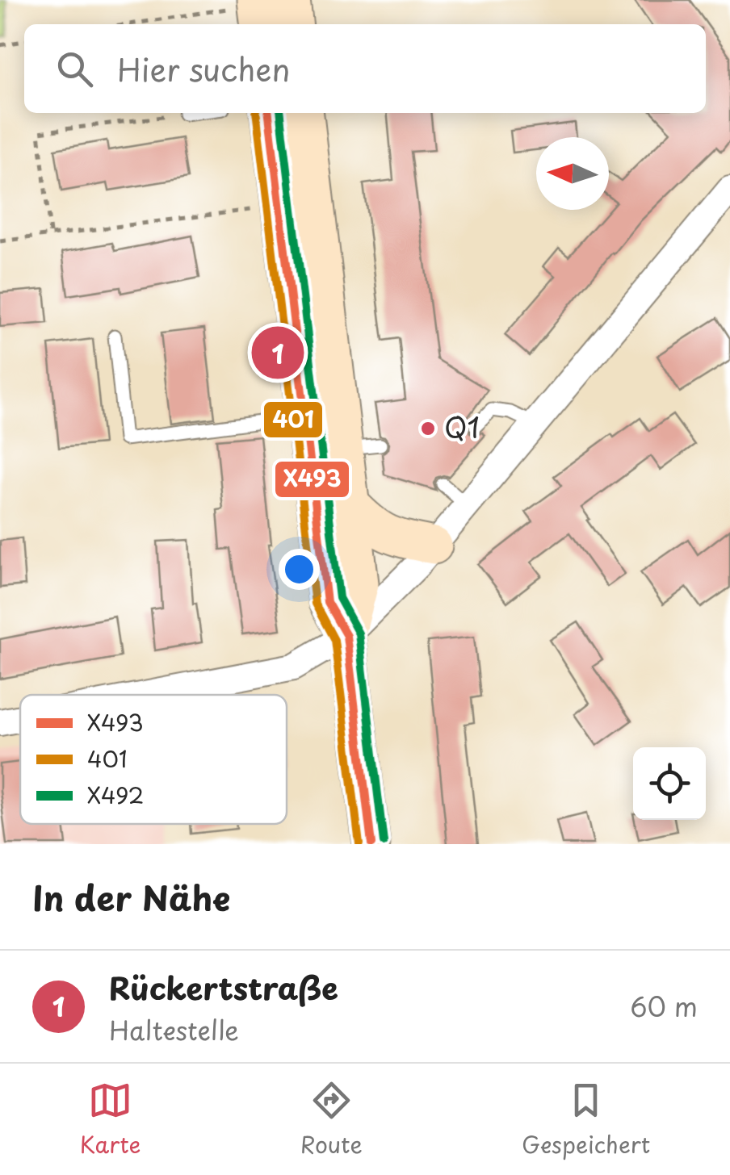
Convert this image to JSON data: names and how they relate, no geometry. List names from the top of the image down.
{
  "places": ["Q1"],
  "lines": ["transit line X493", "transit line 401", "transit line X492"],
  "legend": ["X493", "401", "X492"],
  "north": "left",
  "page": {
    "search": "Hier suchen",
    "pins": "1",
    "heading": "In der Nähe",
    "list": [
      {
        "mark": "1",
        "name": "Rückertstraße",
        "note": "Haltestelle",
        "value": "60 m"
      }
    ],
    "nav": ["Karte", "Route", "Gespeichert"]
  }
}
